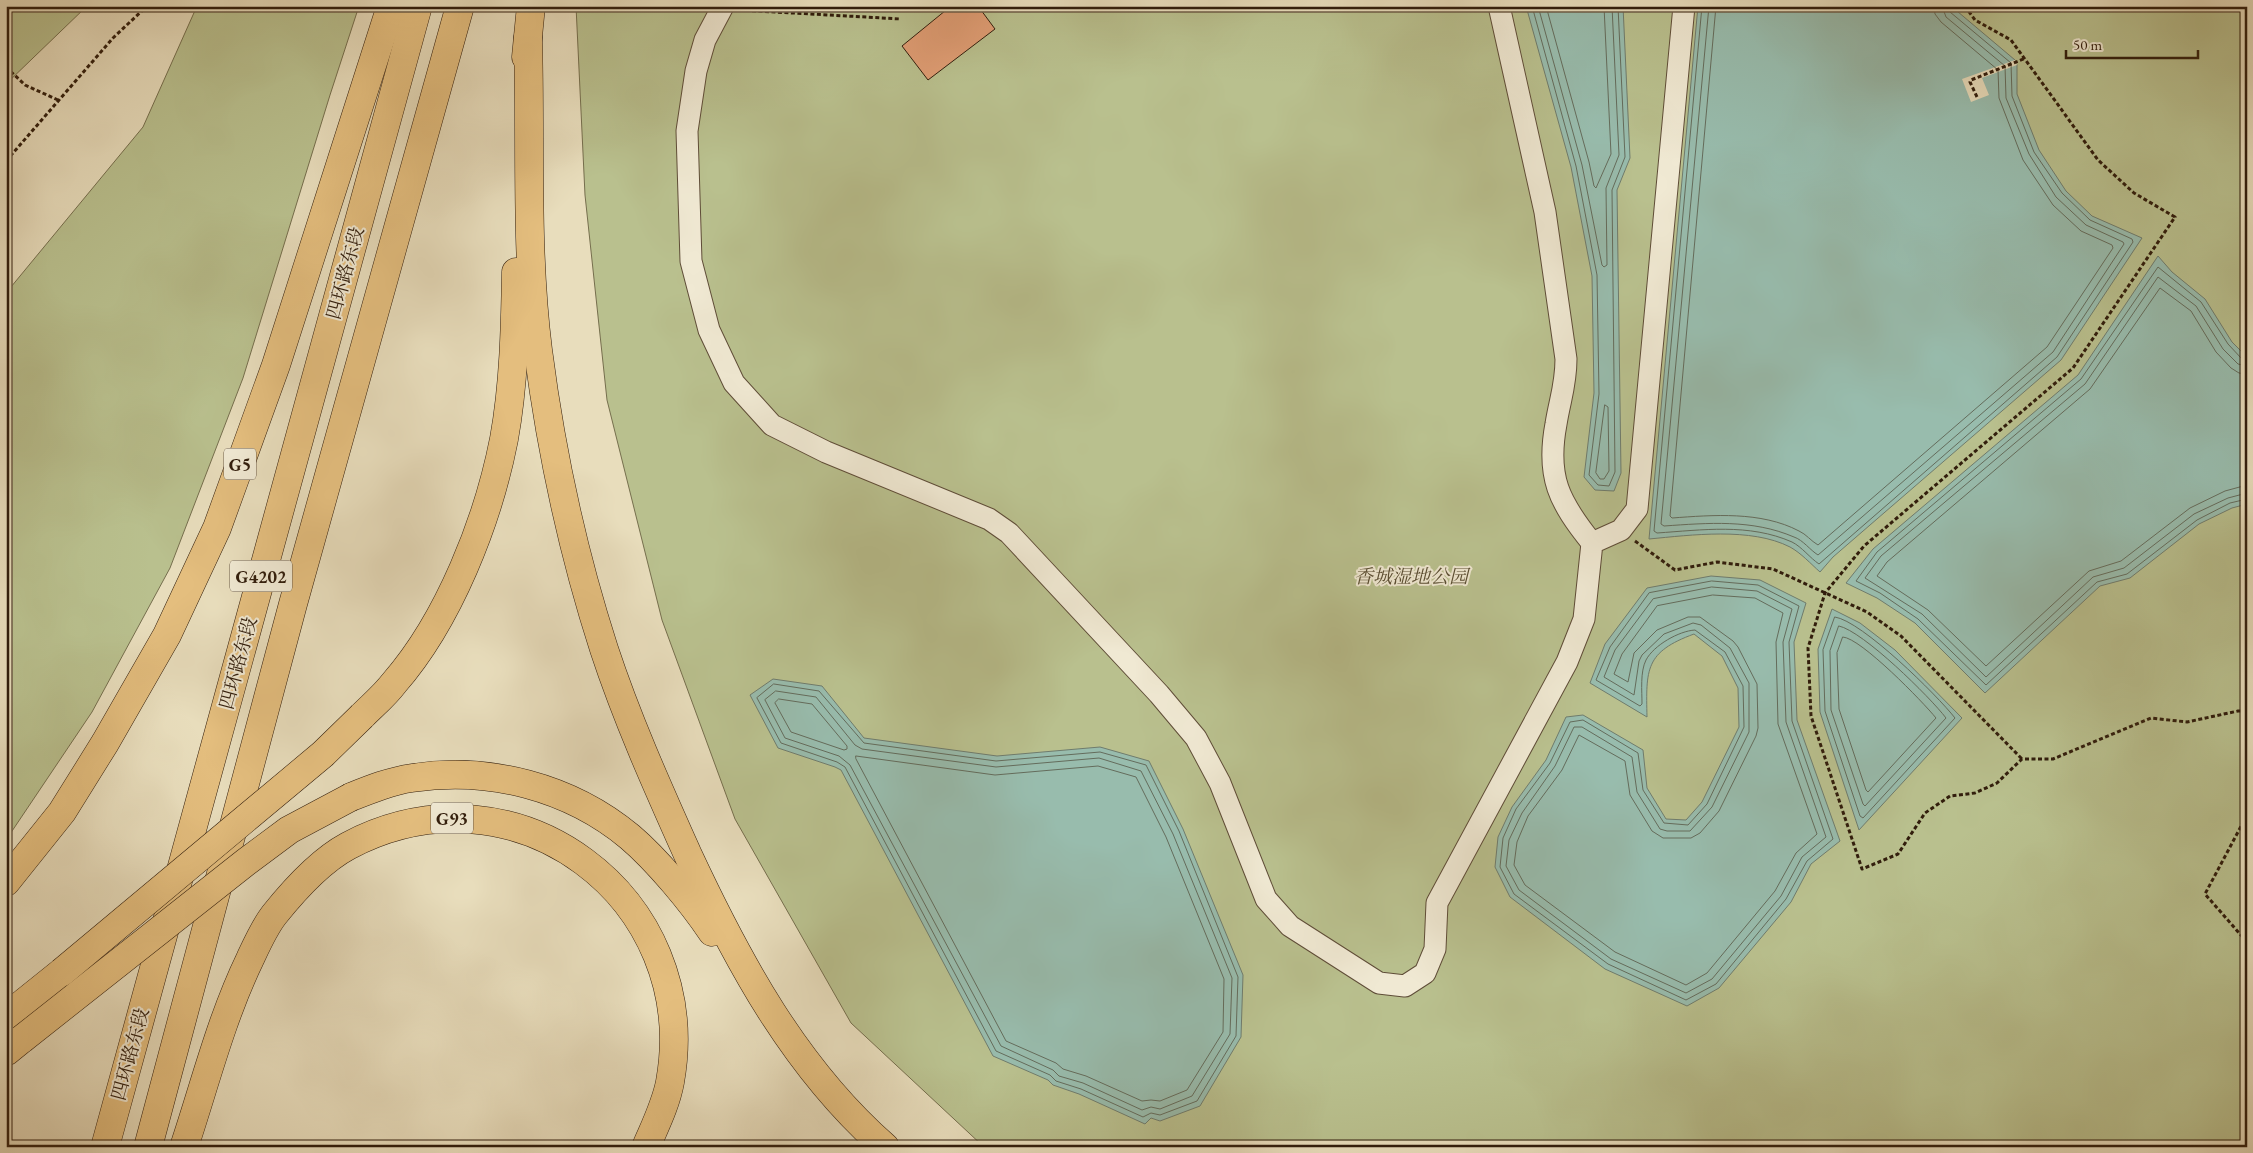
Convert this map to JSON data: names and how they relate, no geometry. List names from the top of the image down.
{
  "streets": {
    "highway": [
      "四环路东段",
      "G5",
      "G4202",
      "G93"
    ]
  },
  "parks": ["香城湿地公园"],
  "scale_bar": "50 m"
}
